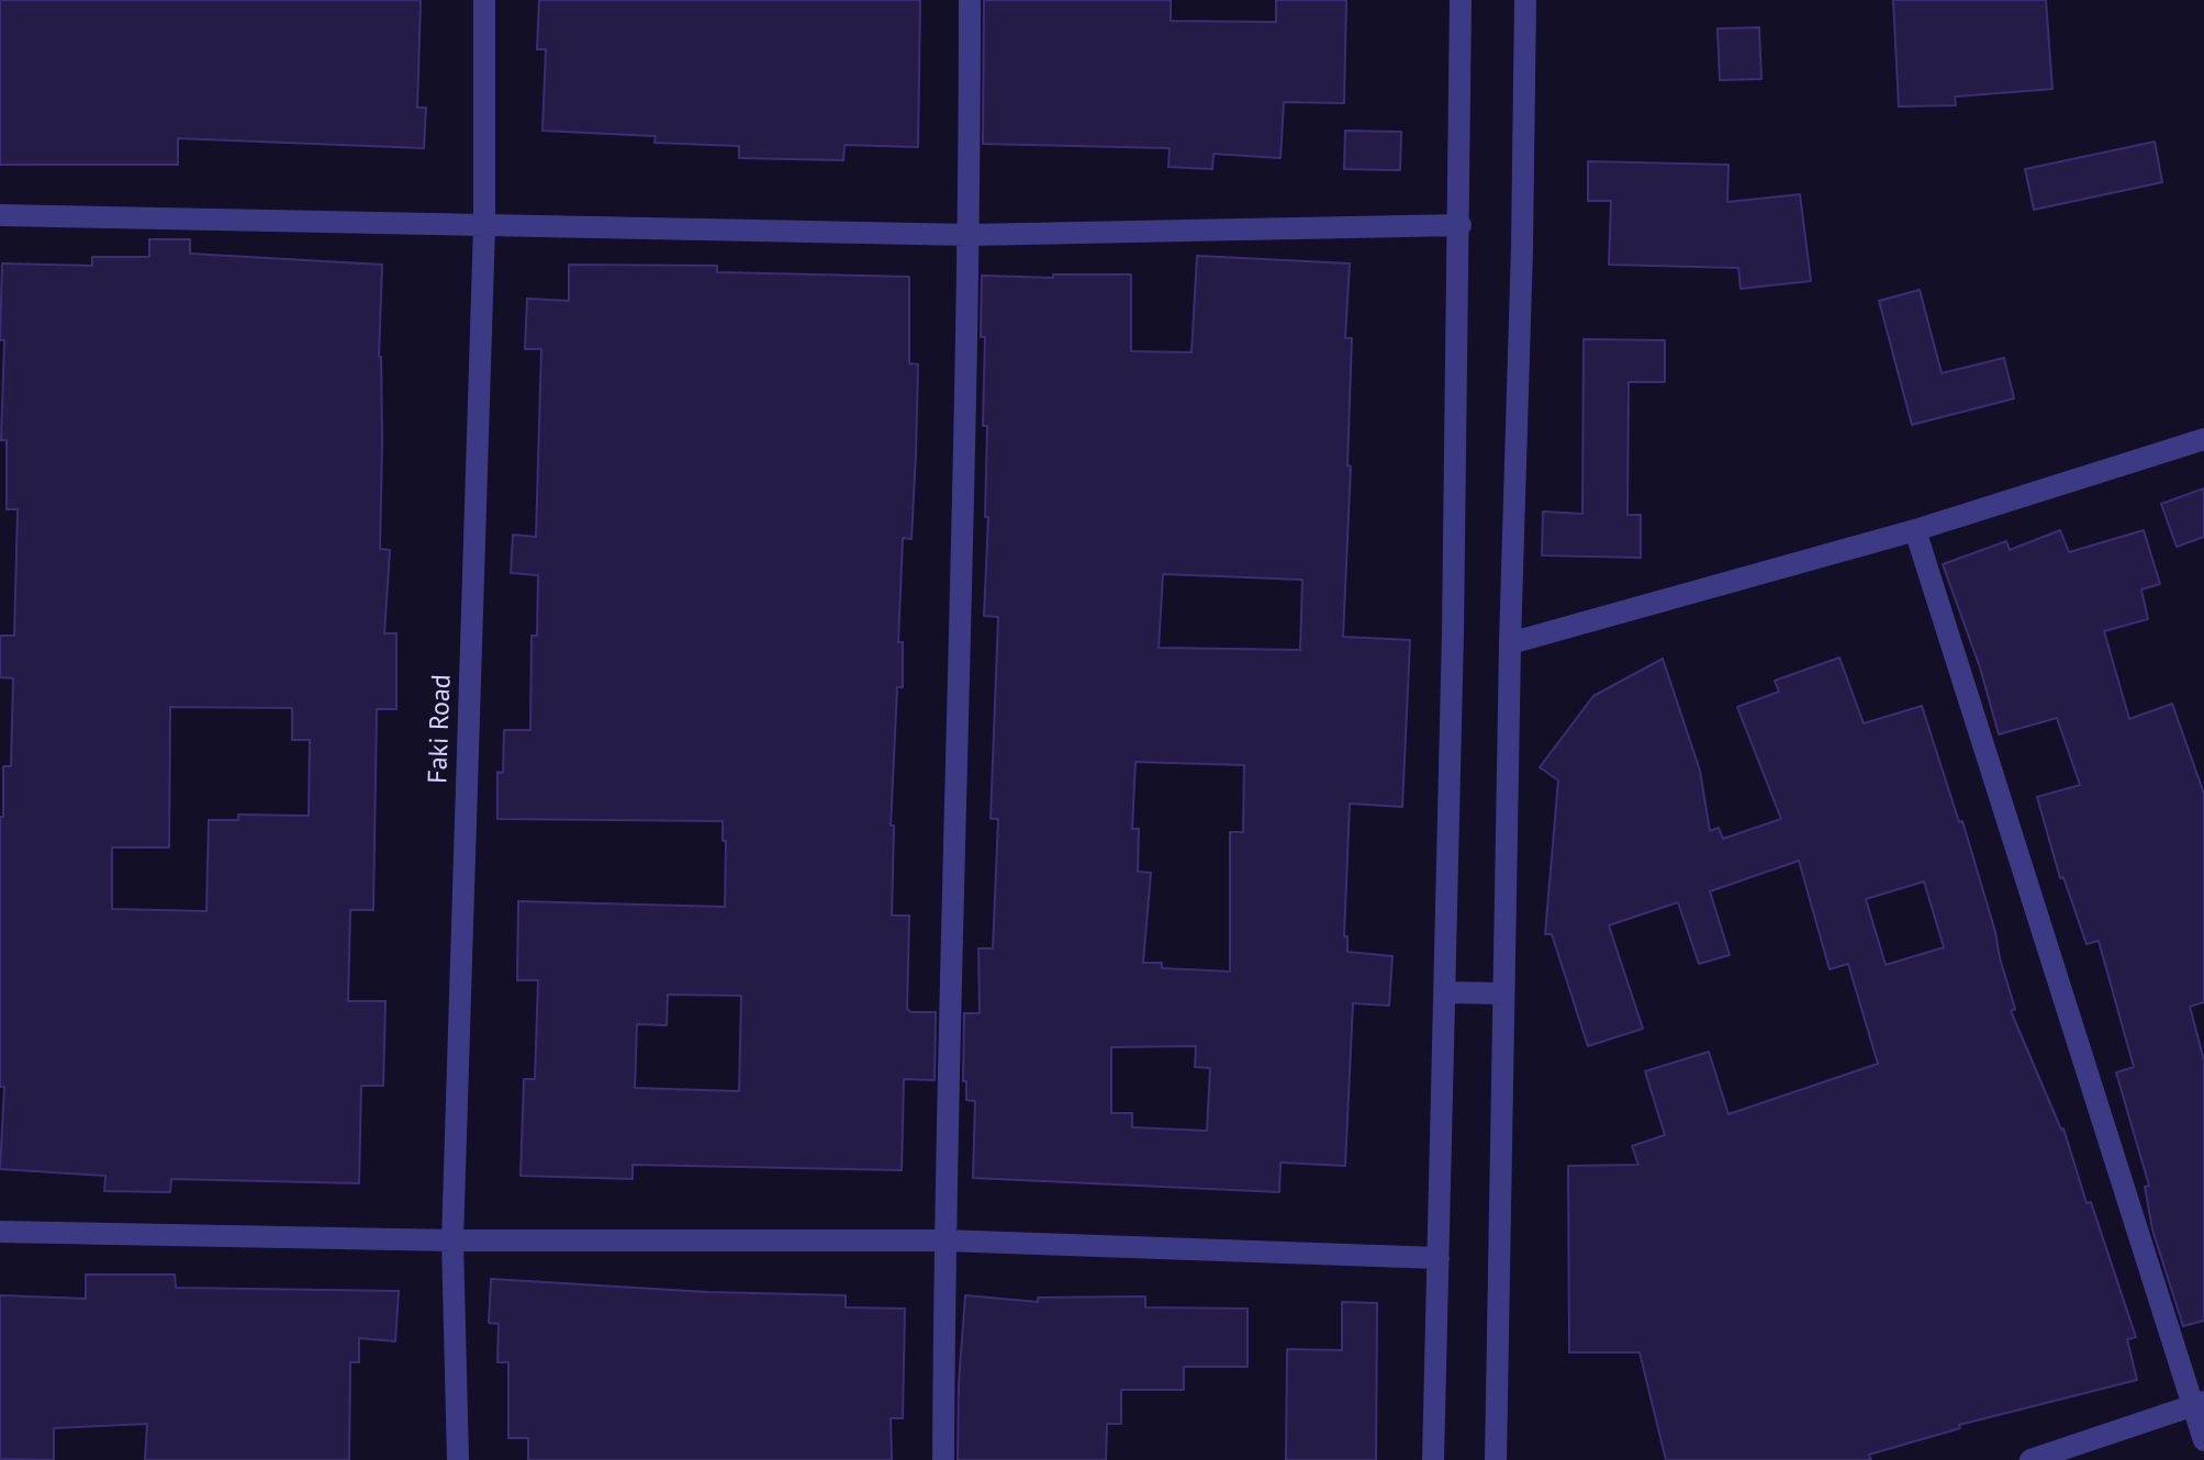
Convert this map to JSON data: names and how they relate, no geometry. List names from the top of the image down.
{
  "streets": {
    "street": ["Faki Road"]
  }
}
